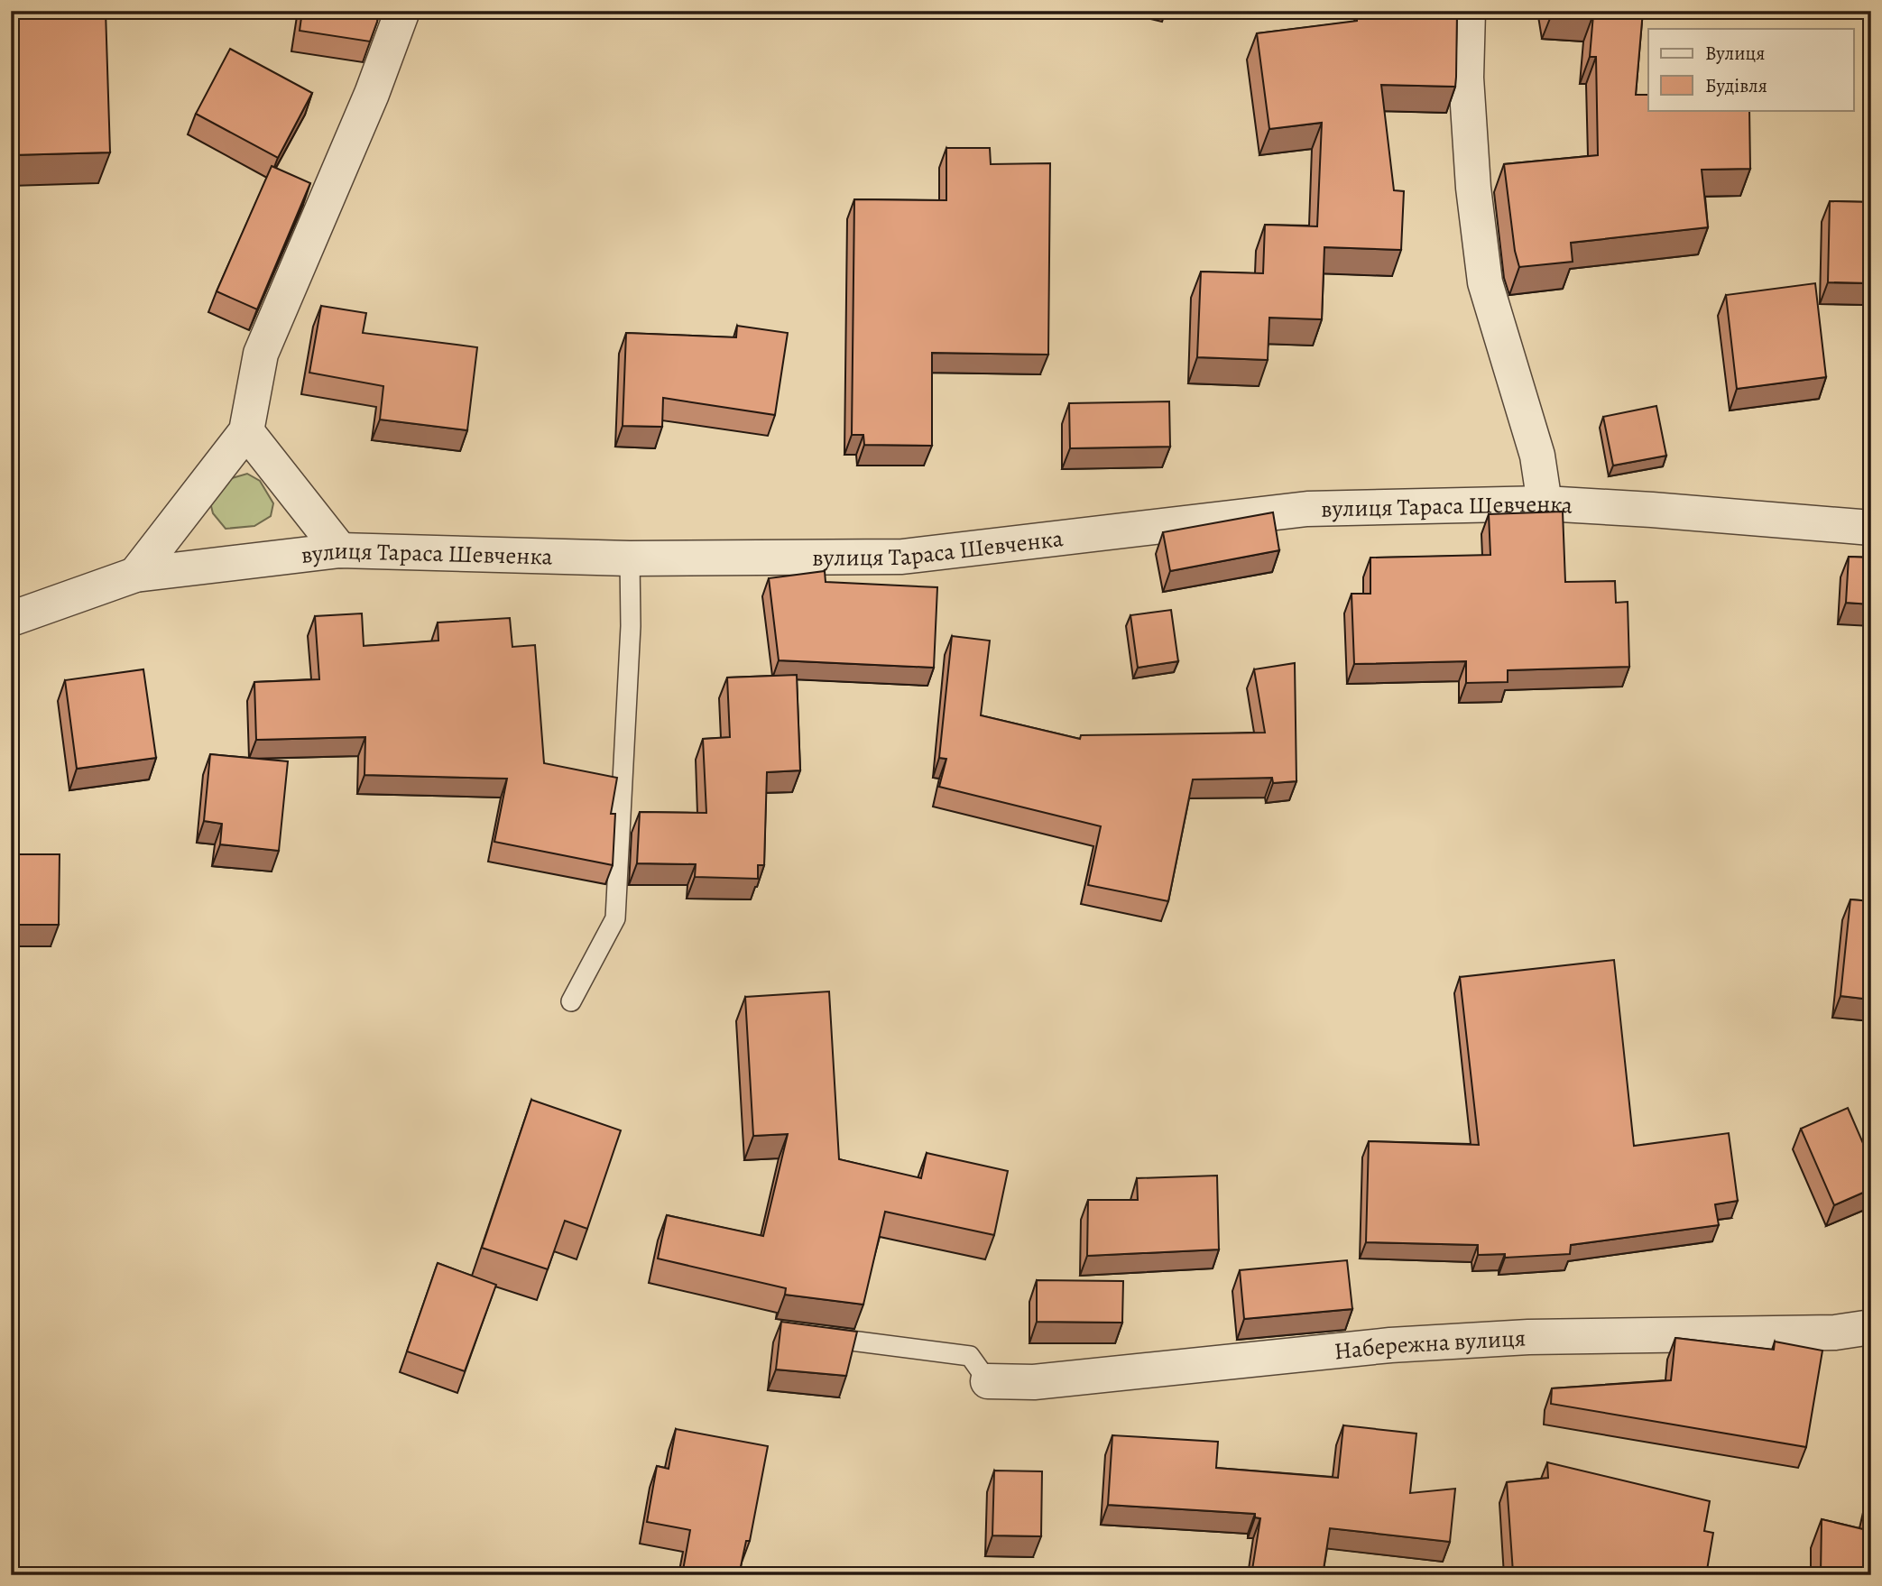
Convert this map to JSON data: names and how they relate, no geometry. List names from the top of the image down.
{
  "streets": {
    "street": ["вулиця Тараса Шевченка", "Набережна вулиця"]
  },
  "legend": ["Вулиця", "Будівля"]
}
